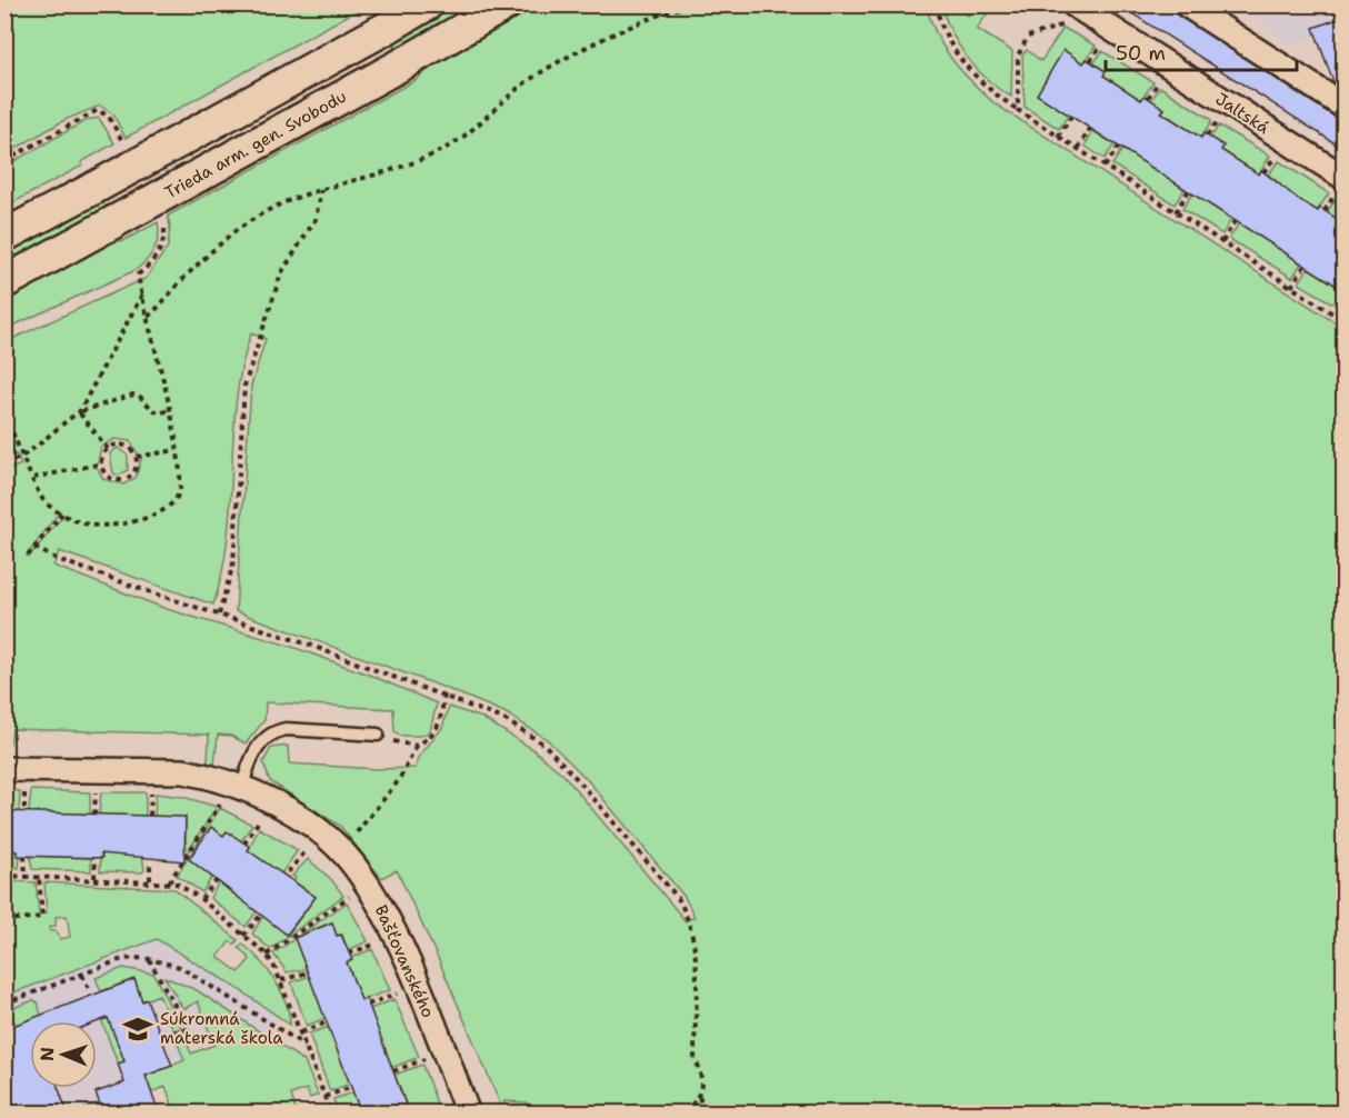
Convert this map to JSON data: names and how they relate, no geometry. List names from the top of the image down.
{
  "streets": {
    "street": ["Jaltská", "Trieda arm. gen. Svobodu", "Bašťovanského"]
  },
  "places": {
    "school or university": ["Súkromná materská škola"]
  },
  "scale_bar": "50 m",
  "north": "left"
}
